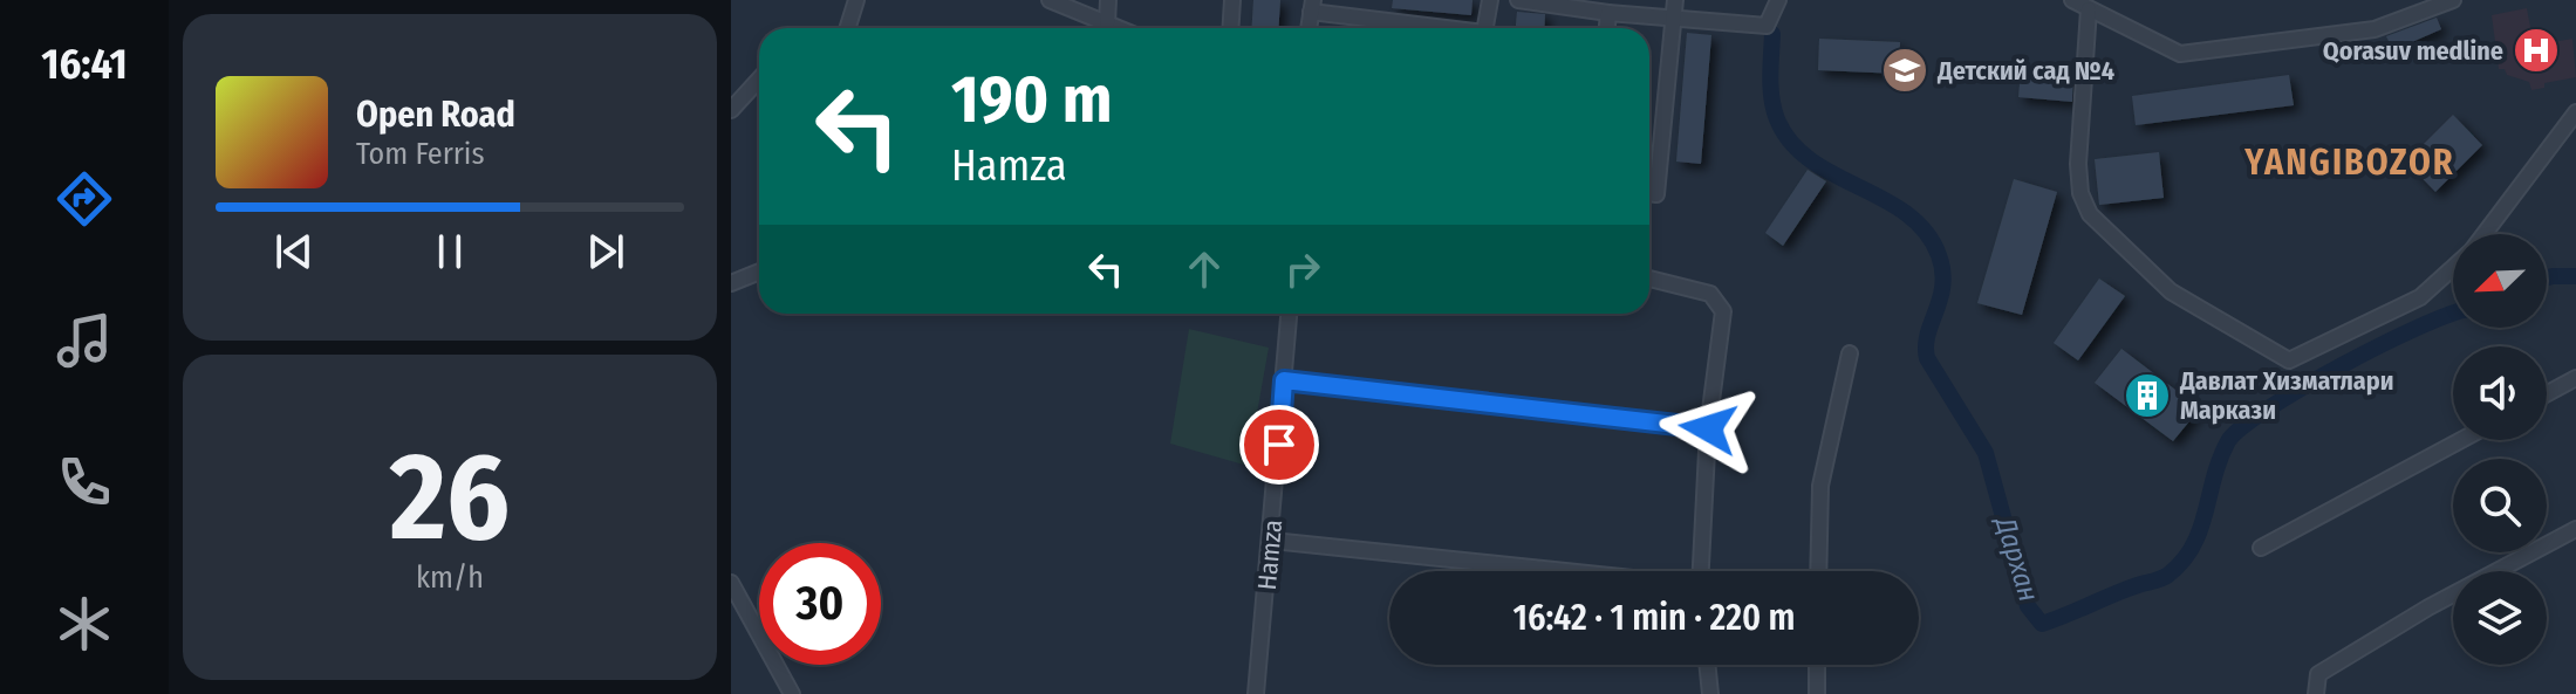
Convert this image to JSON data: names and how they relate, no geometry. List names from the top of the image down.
{
  "streets": {
    "street": ["Hamza"]
  },
  "districts": ["YANGIBOZOR"],
  "water": ["Дархан"],
  "places": {
    "hospital": ["Qorasuv medline"],
    "school or university": ["Детский сад №4"],
    "building": ["Давлат Хизматлари Маркази"]
  },
  "north": "bottom left",
  "page": {
    "tabs": "16:41",
    "turn": ["190 m", "Hamza"],
    "song": ["Open Road", "Tom Ferris"],
    "tile": ["26", "km/h"],
    "limit": "30",
    "trip": "16:42 · 1 min · 220 m"
  }
}
